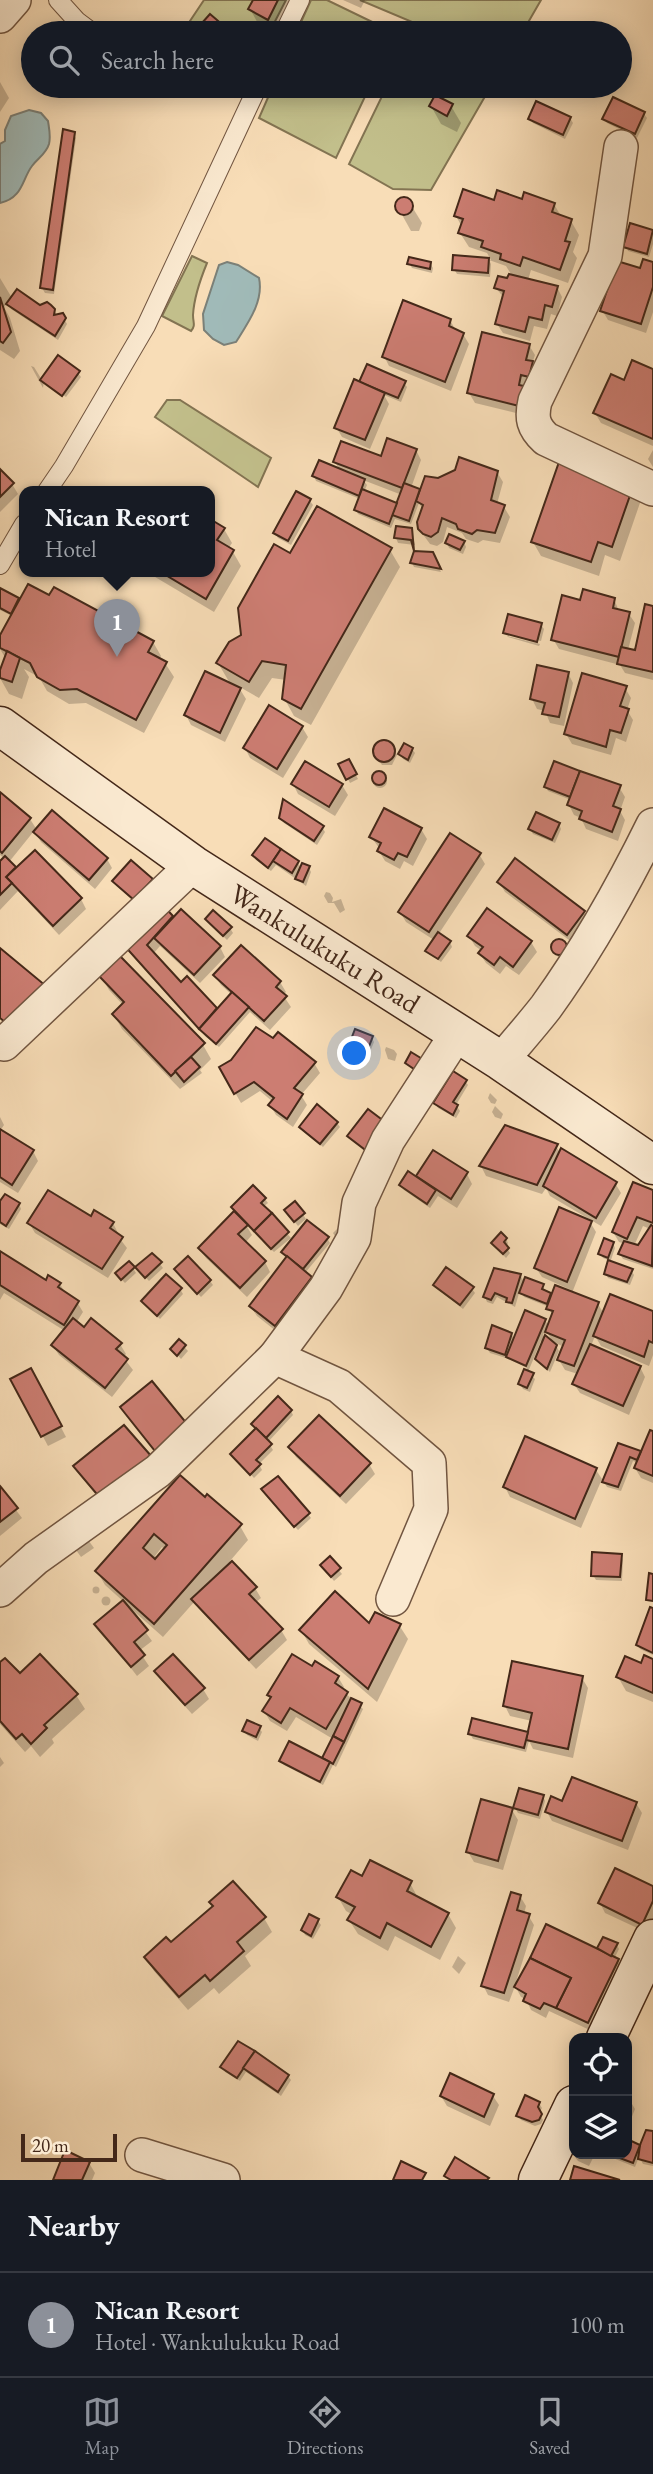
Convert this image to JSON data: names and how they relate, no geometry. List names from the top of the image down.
{
  "streets": {
    "main road": ["Wankulukuku Road"]
  },
  "scale_bar": "20 m",
  "page": {
    "search": "Search here",
    "popup": ["Nican Resort", "Hotel"],
    "pins": "1",
    "scale": "20 m",
    "heading": "Nearby",
    "list": [
      {
        "mark": "1",
        "name": "Nican Resort",
        "note": "Hotel · Wankulukuku Road",
        "value": "100 m"
      }
    ],
    "nav": ["Map", "Directions", "Saved"]
  }
}
